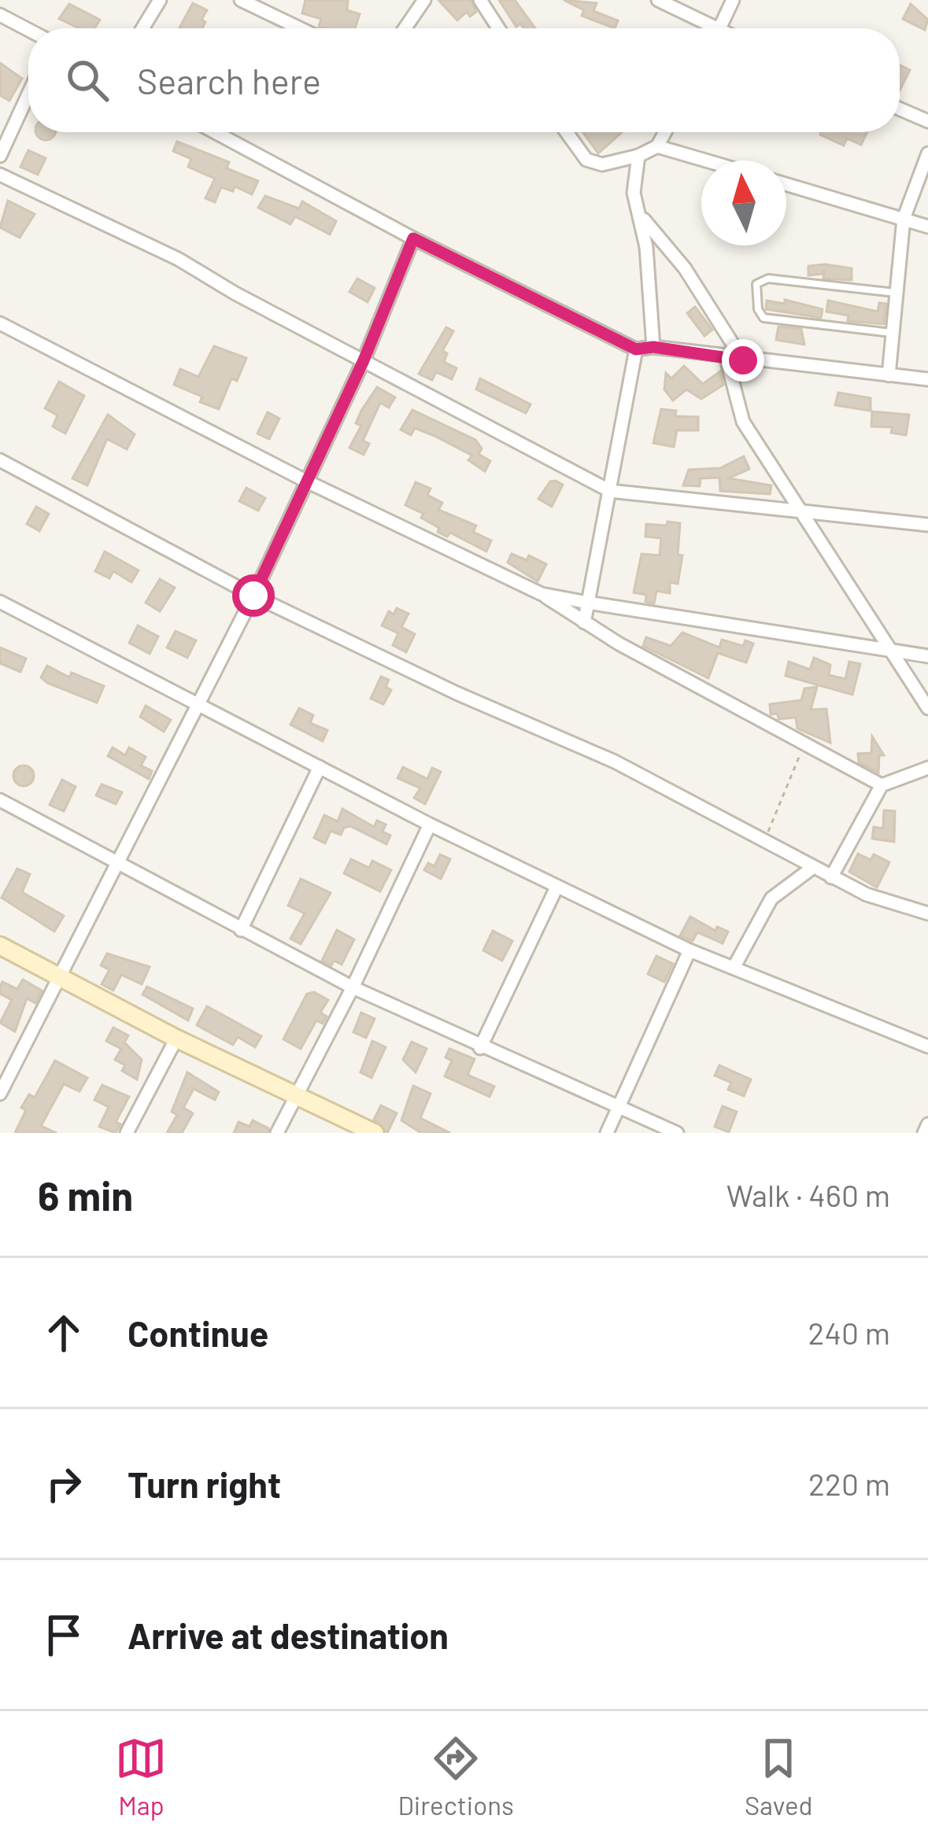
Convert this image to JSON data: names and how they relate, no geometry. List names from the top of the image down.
{
  "north": "top",
  "page": {
    "search": "Search here",
    "heading": ["6 min", "Walk · 460 m"],
    "list": [
      ["Continue", "240 m"],
      ["Turn right", "220 m"],
      "Arrive at destination"
    ],
    "nav": ["Map", "Directions", "Saved"]
  }
}
